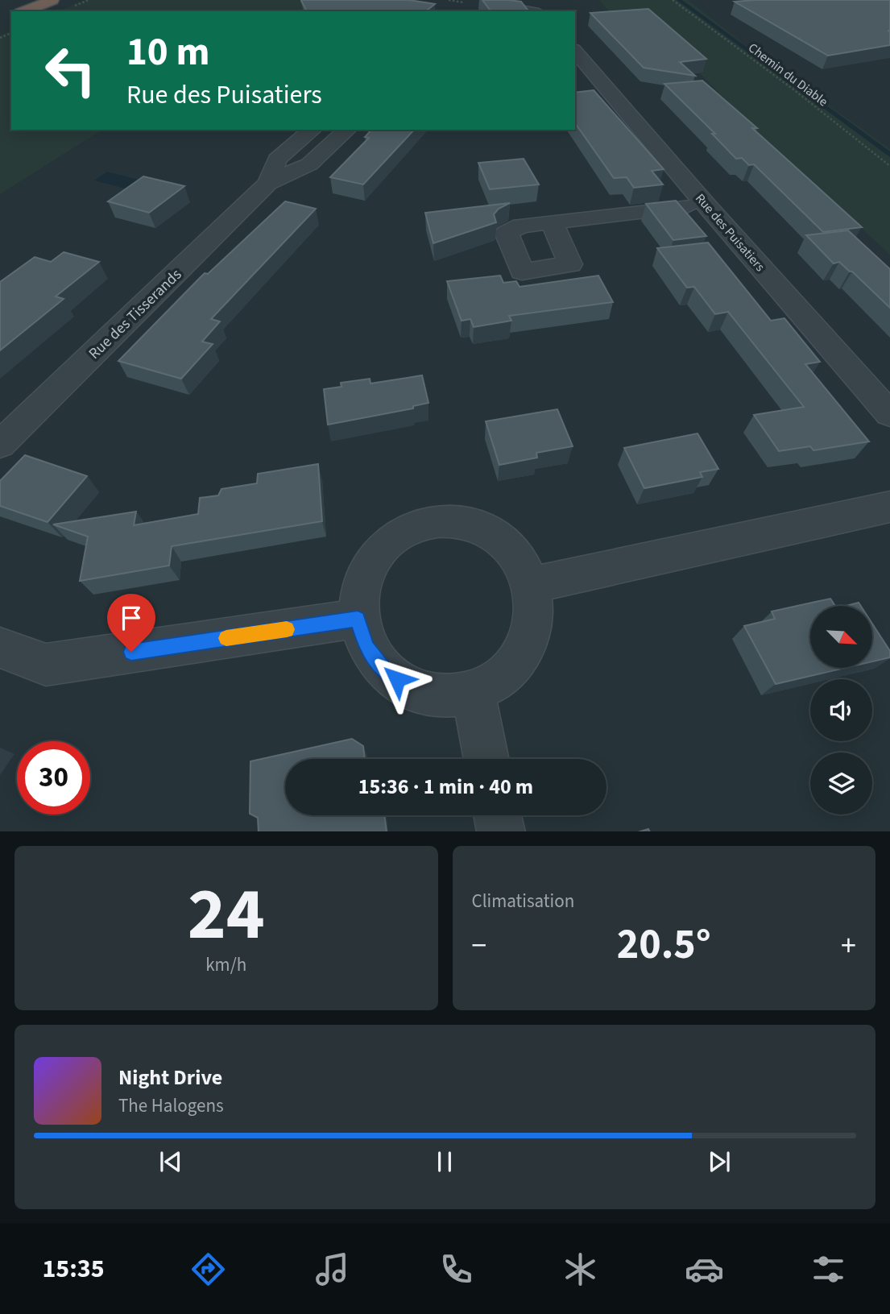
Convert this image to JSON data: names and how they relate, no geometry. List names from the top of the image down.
{
  "streets": {
    "street": ["Rue des Puisatiers", "Rue des Tisserands"],
    "path": ["Chemin du Diable"]
  },
  "north": "bottom right",
  "page": {
    "turn": ["10 m", "Rue des Puisatiers"],
    "limit": "30",
    "trip": "15:36 · 1 min · 40 m",
    "tile": [
      ["24", "km/h"],
      "Climatisation"
    ],
    "heat": ["−", "20.5°", "+"],
    "song": ["Night Drive", "The Halogens"],
    "tabs": "15:35"
  }
}
